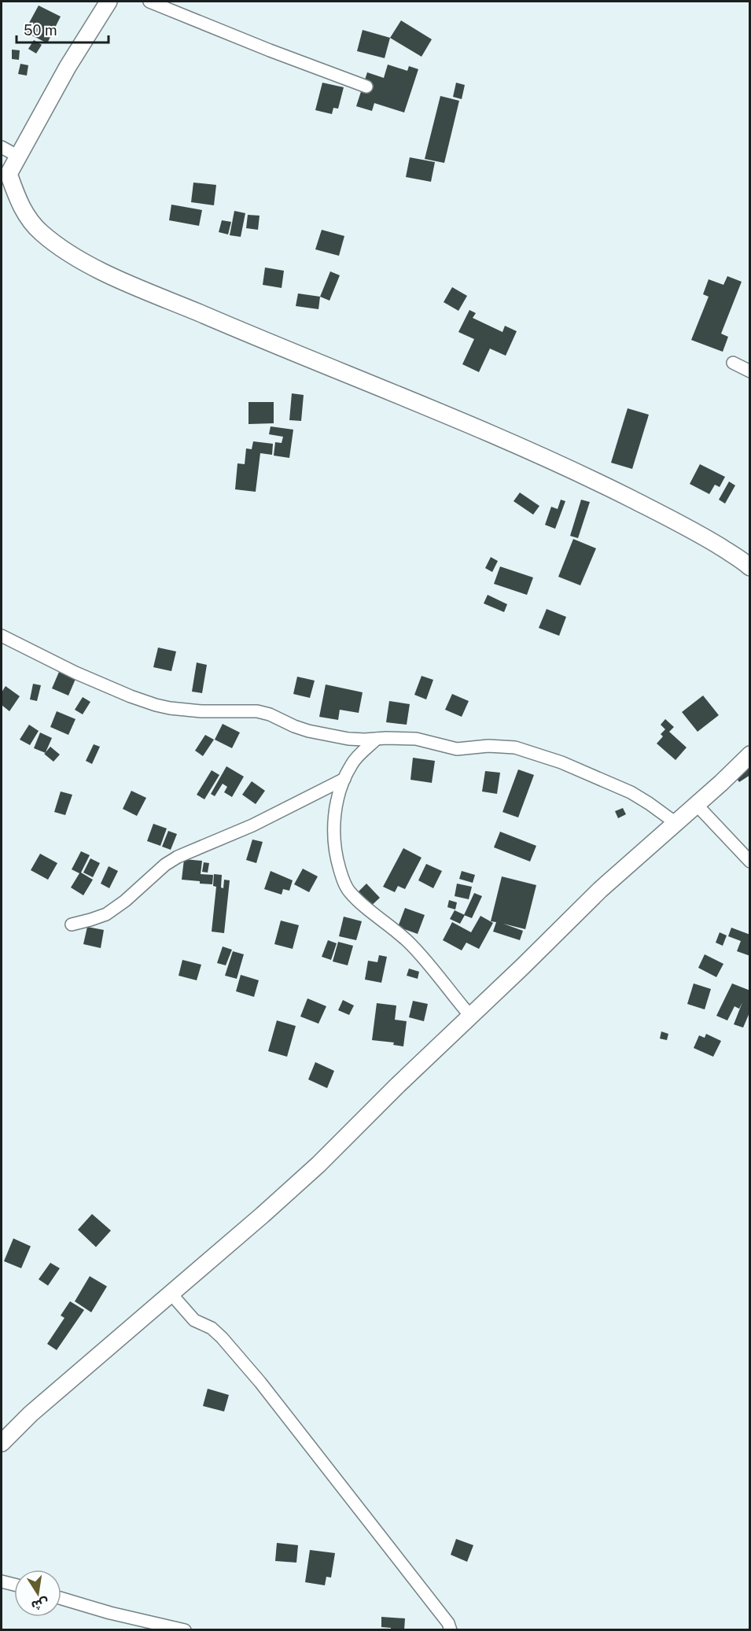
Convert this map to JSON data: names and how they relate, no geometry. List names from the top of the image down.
{
  "scale_bar": "50 m",
  "north": "bottom"
}
